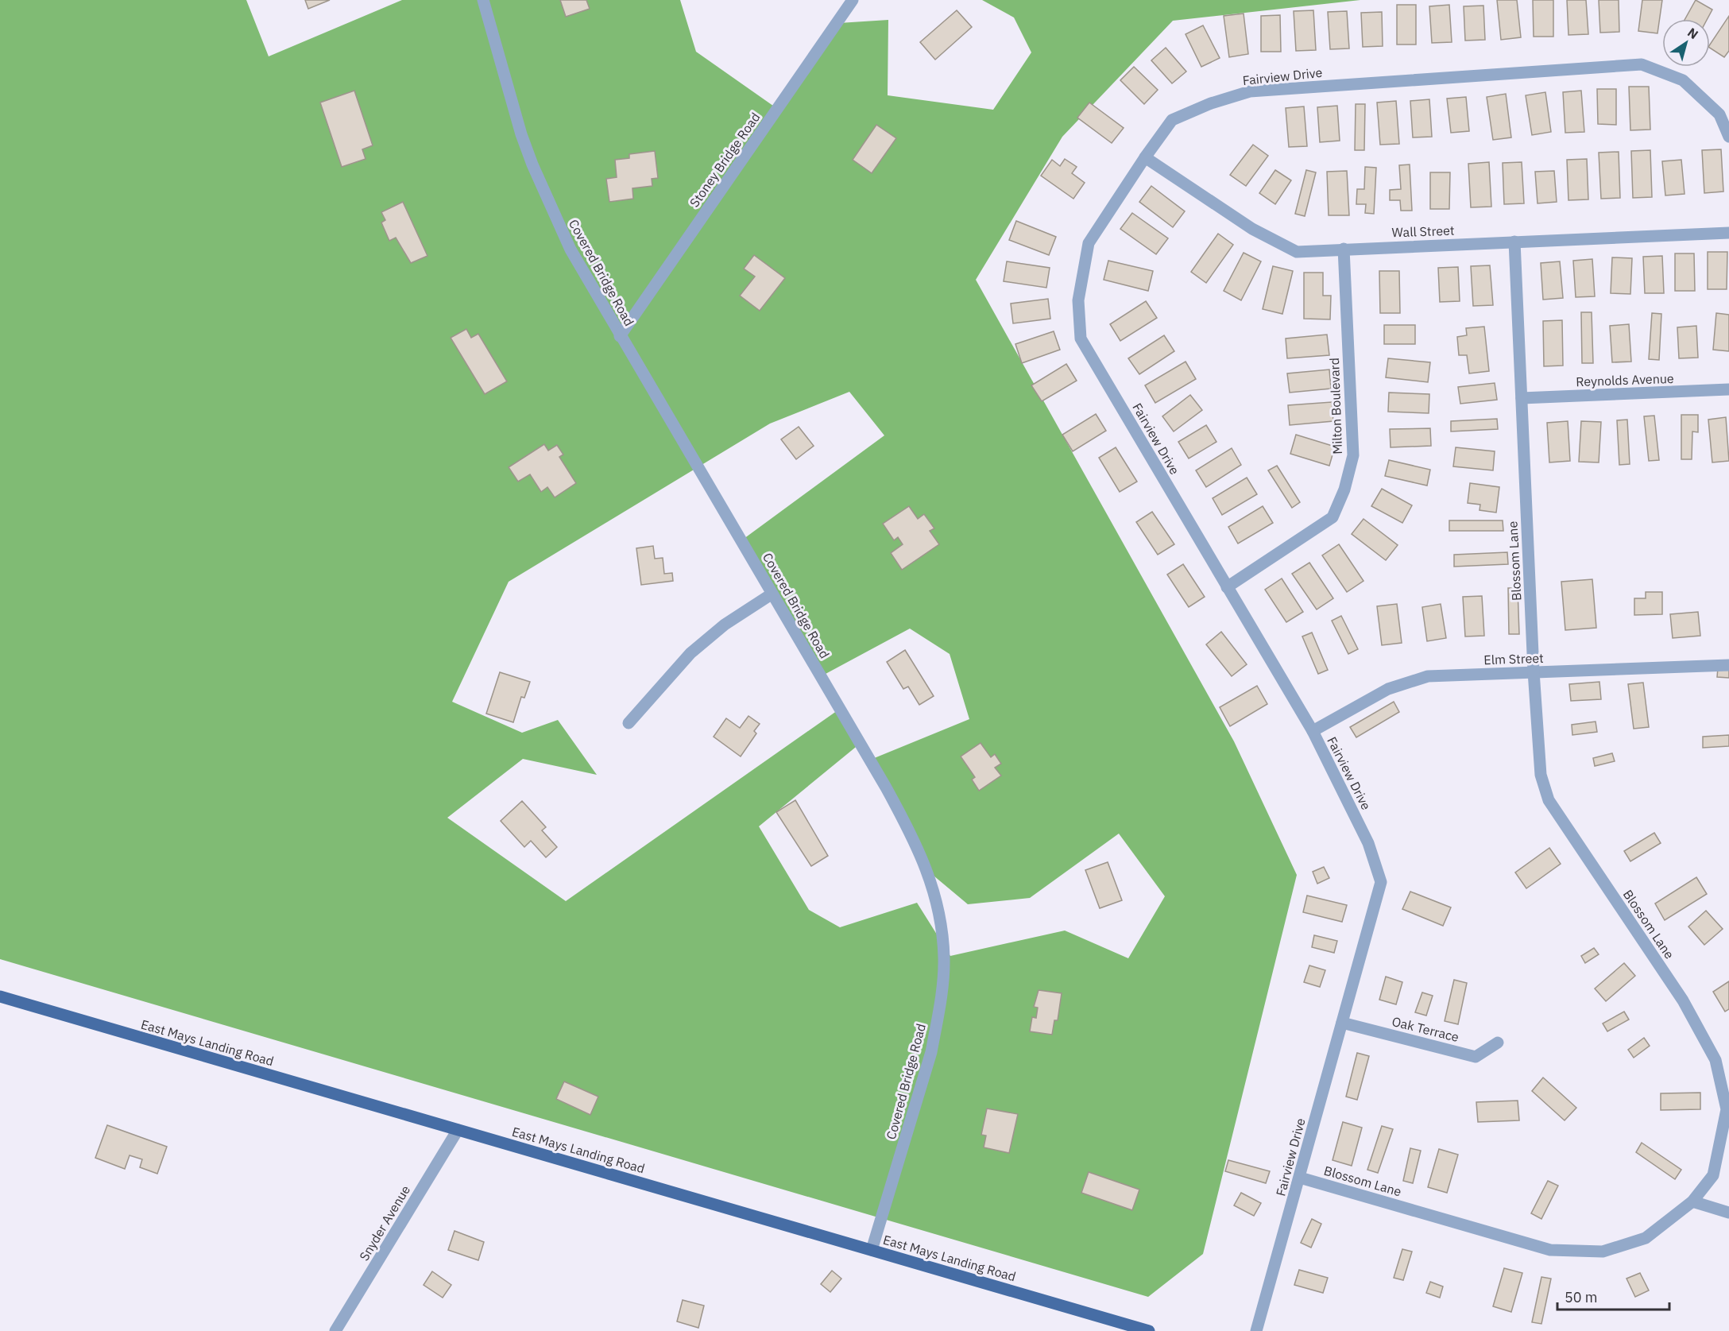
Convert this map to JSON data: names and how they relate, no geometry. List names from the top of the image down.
{
  "streets": {
    "main road": ["East Mays Landing Road"],
    "street": [
      "Fairview Drive",
      "Stoney Bridge Road",
      "Wall Street",
      "Covered Bridge Road",
      "Reynolds Avenue",
      "Milton Boulevard",
      "Blossom Lane",
      "Elm Street",
      "Oak Terrace",
      "Snyder Avenue"
    ]
  },
  "crossings": [
    ["Fairview Drive", "Wall Street"],
    ["Fairview Drive", "Milton Boulevard"],
    ["Fairview Drive", "Blossom Lane"],
    ["Fairview Drive", "Elm Street"],
    ["Fairview Drive", "Oak Terrace"],
    ["Stoney Bridge Road", "Covered Bridge Road"],
    ["Wall Street", "Milton Boulevard"],
    ["Wall Street", "Blossom Lane"],
    ["Covered Bridge Road", "East Mays Landing Road"],
    ["Reynolds Avenue", "Blossom Lane"],
    ["Blossom Lane", "Elm Street"],
    ["East Mays Landing Road", "Snyder Avenue"]
  ],
  "scale_bar": "50 m",
  "north": "top right"
}
